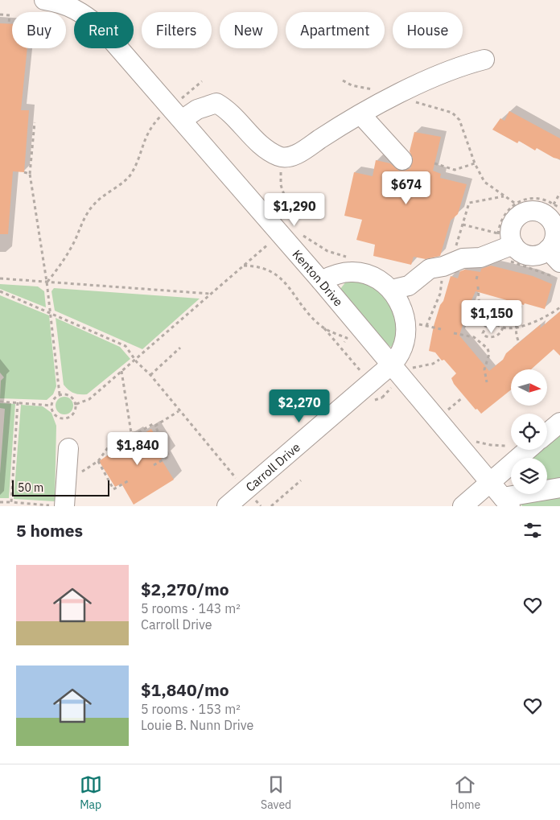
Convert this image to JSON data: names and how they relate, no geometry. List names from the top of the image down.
{
  "streets": {
    "street": ["Kenton Drive", "Carroll Drive"]
  },
  "crossings": [
    ["Kenton Drive", "Carroll Drive"]
  ],
  "scale_bar": "50 m",
  "north": "right",
  "page": {
    "chip": [
      "Buy",
      "Rent",
      "Filters",
      "New",
      "Apartment",
      "House"
    ],
    "price": [
      "$674",
      "$1,290",
      "$1,150",
      "$2,270",
      "$1,840"
    ],
    "scale": "50 m",
    "heading": "5 homes",
    "list": [
      {
        "name": "$2,270/mo",
        "note": "5 rooms · 143 m² · Carroll Drive"
      },
      {
        "name": "$1,840/mo",
        "note": "5 rooms · 153 m² · Louie B. Nunn Drive"
      }
    ],
    "tabs": ["Map", "Saved", "Home"]
  }
}
